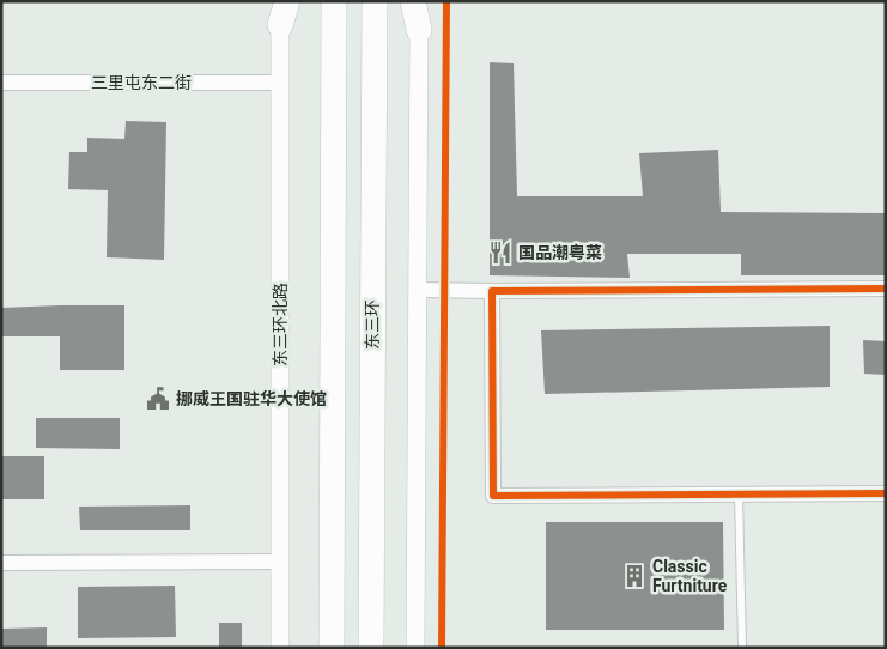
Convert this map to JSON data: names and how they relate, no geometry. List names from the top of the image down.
{
  "streets": {
    "highway": ["东三环"],
    "street": ["三里屯东二街", "东三环北路"]
  },
  "crossings": [
    ["三里屯东二街", "东三环北路"]
  ],
  "places": {
    "restaurant": ["国品潮粤菜"],
    "public building": ["挪威王国驻华大使馆"],
    "building": ["Classic Furtniture"]
  }
}
